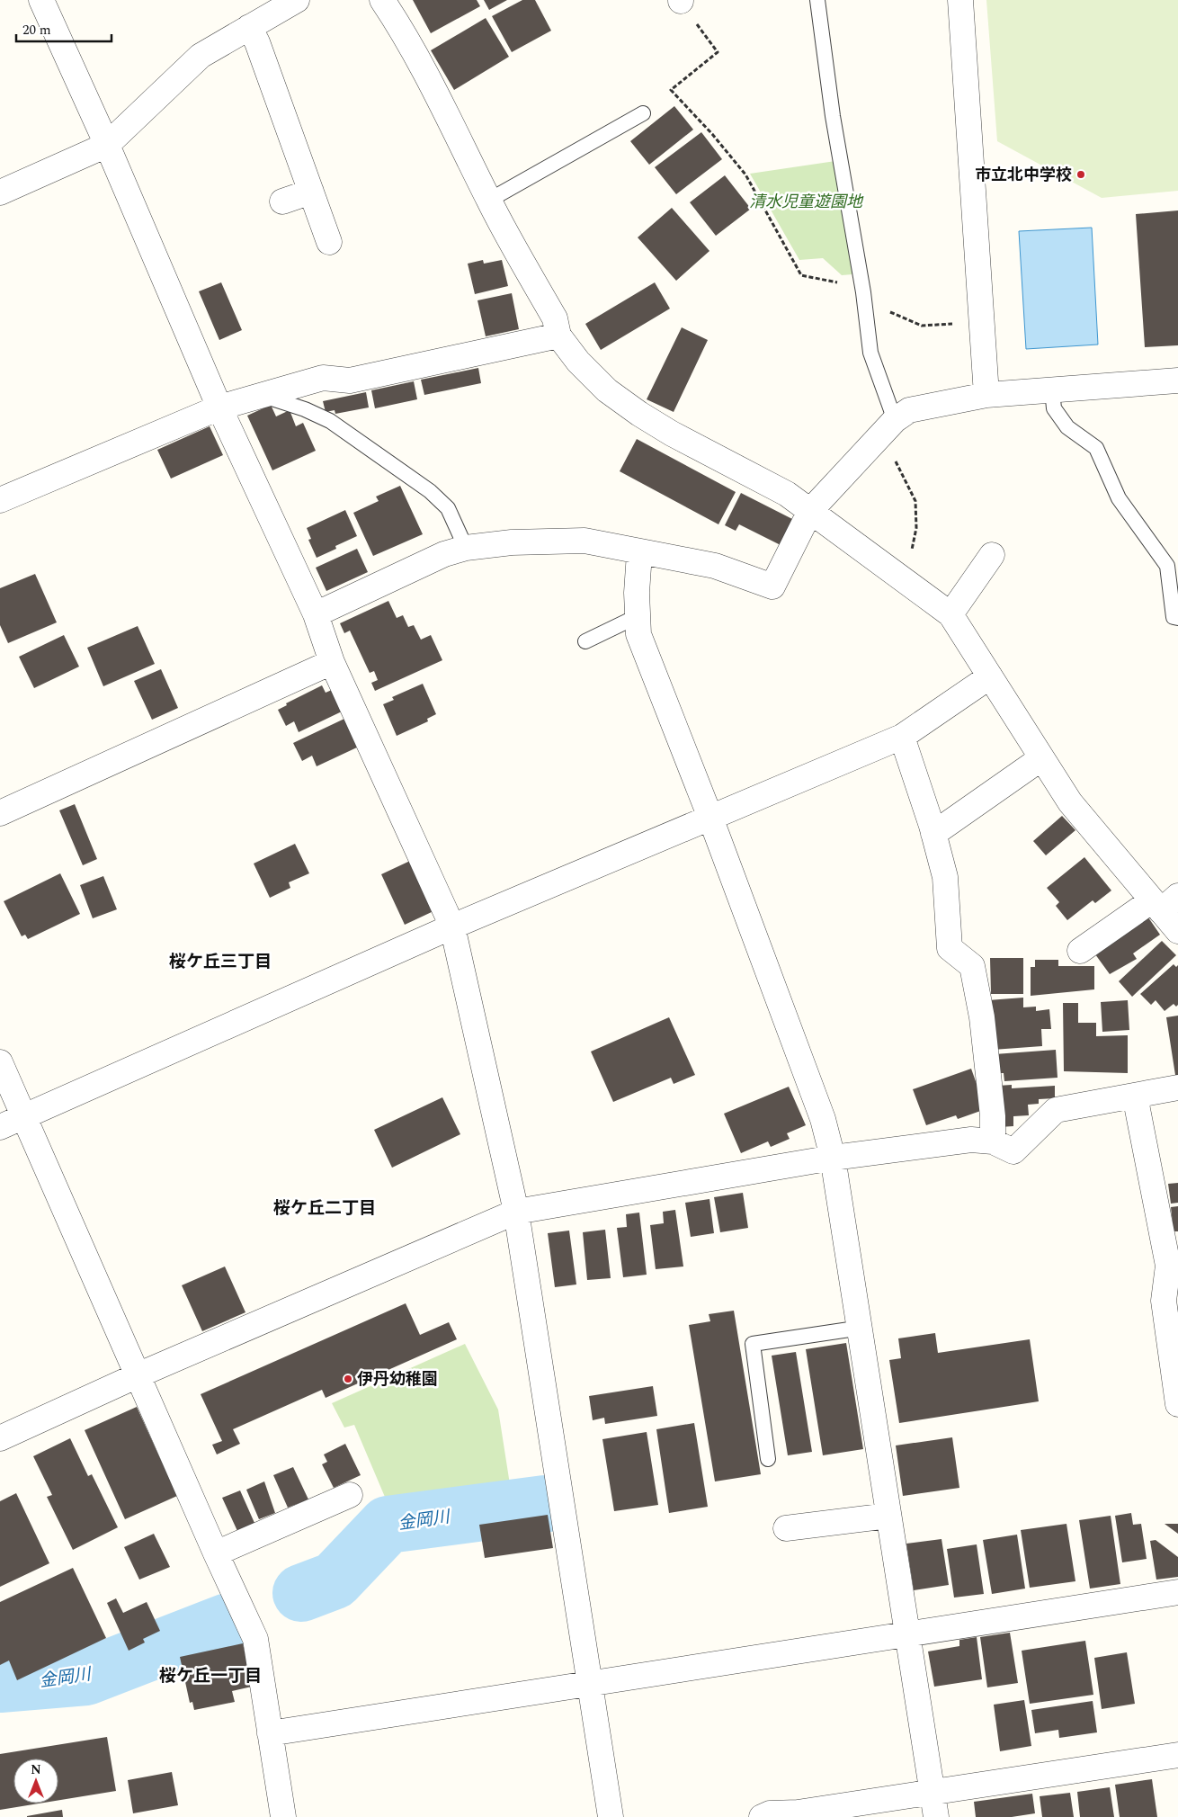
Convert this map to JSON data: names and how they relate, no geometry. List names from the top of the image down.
{
  "districts": ["桜ケ丘三丁目", "桜ケ丘二丁目", "桜ケ丘一丁目"],
  "water": ["金岡川"],
  "parks": ["清水児童遊園地"],
  "places": ["市立北中学校", "伊丹幼稚園"],
  "scale_bar": "20 m",
  "north": "top"
}
